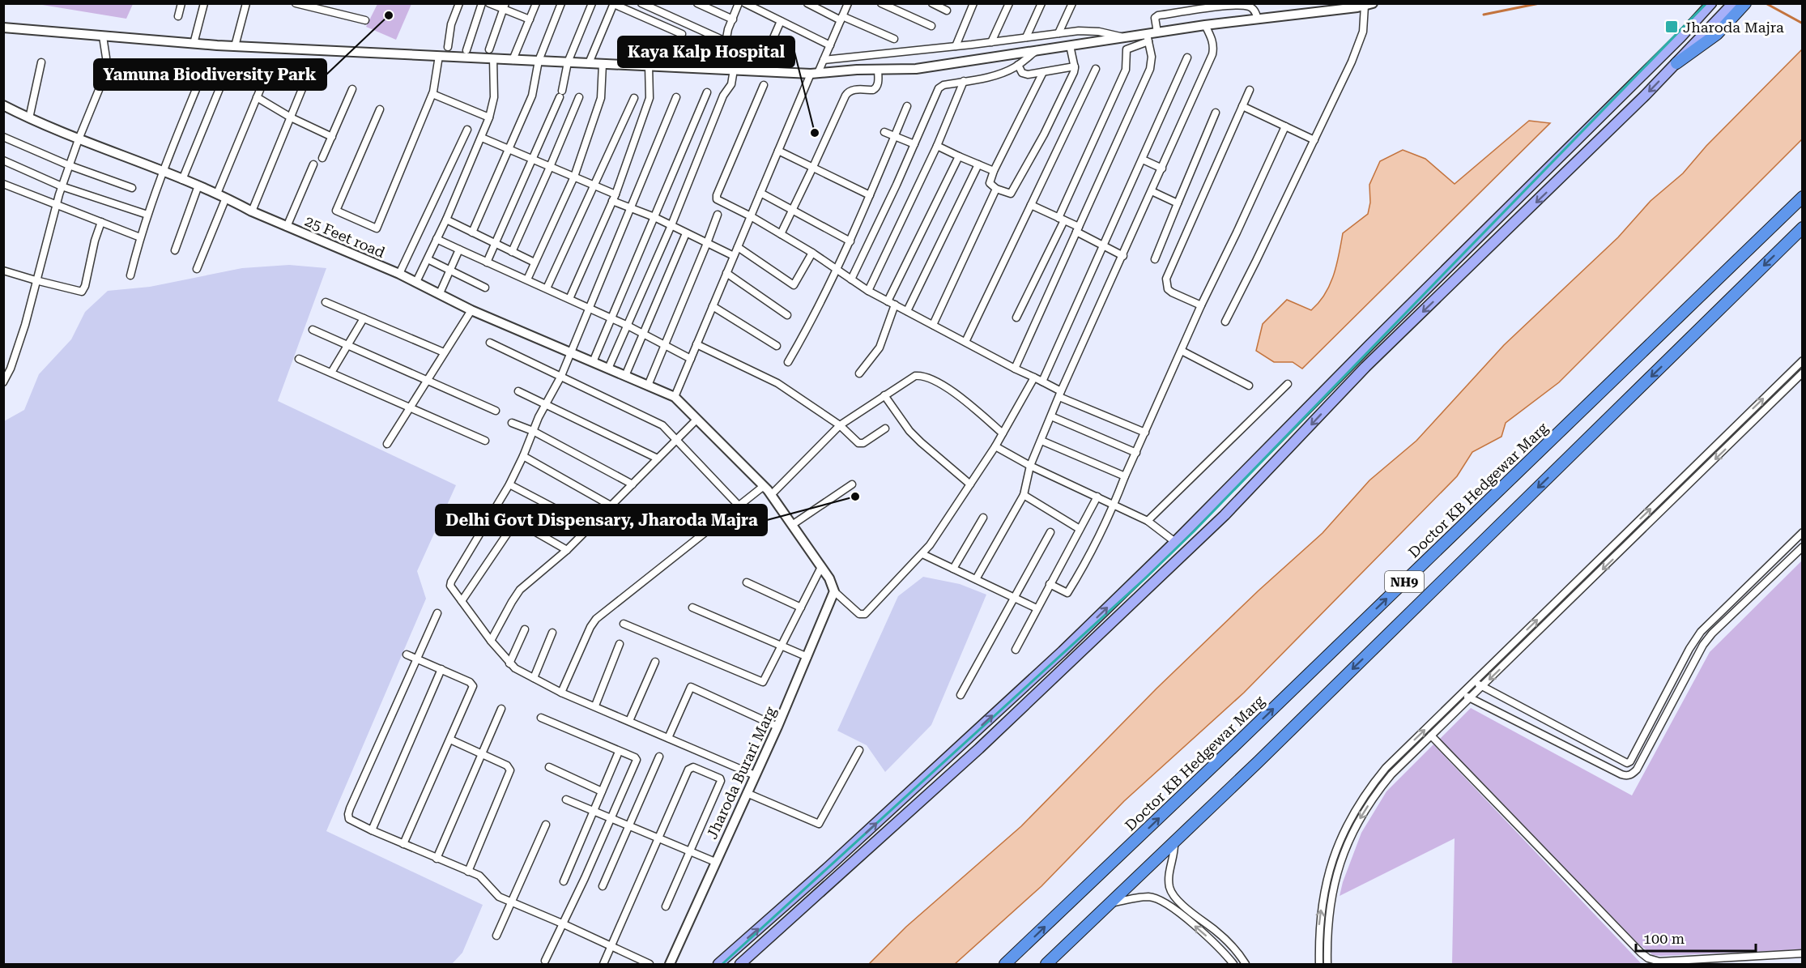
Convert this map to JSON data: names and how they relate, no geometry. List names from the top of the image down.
{
  "streets": {
    "highway": ["Doctor KB Hedgewar Marg", "NH9"],
    "street": ["25 Feet road", "Jharoda Burari Marg"]
  },
  "places": {
    "other": ["Yamuna Biodiversity Park", "Kaya Kalp Hospital", "Delhi Govt Dispensary, Jharoda Majra"],
    "transit": ["Jharoda Majra"]
  },
  "scale_bar": "100 m"
}
